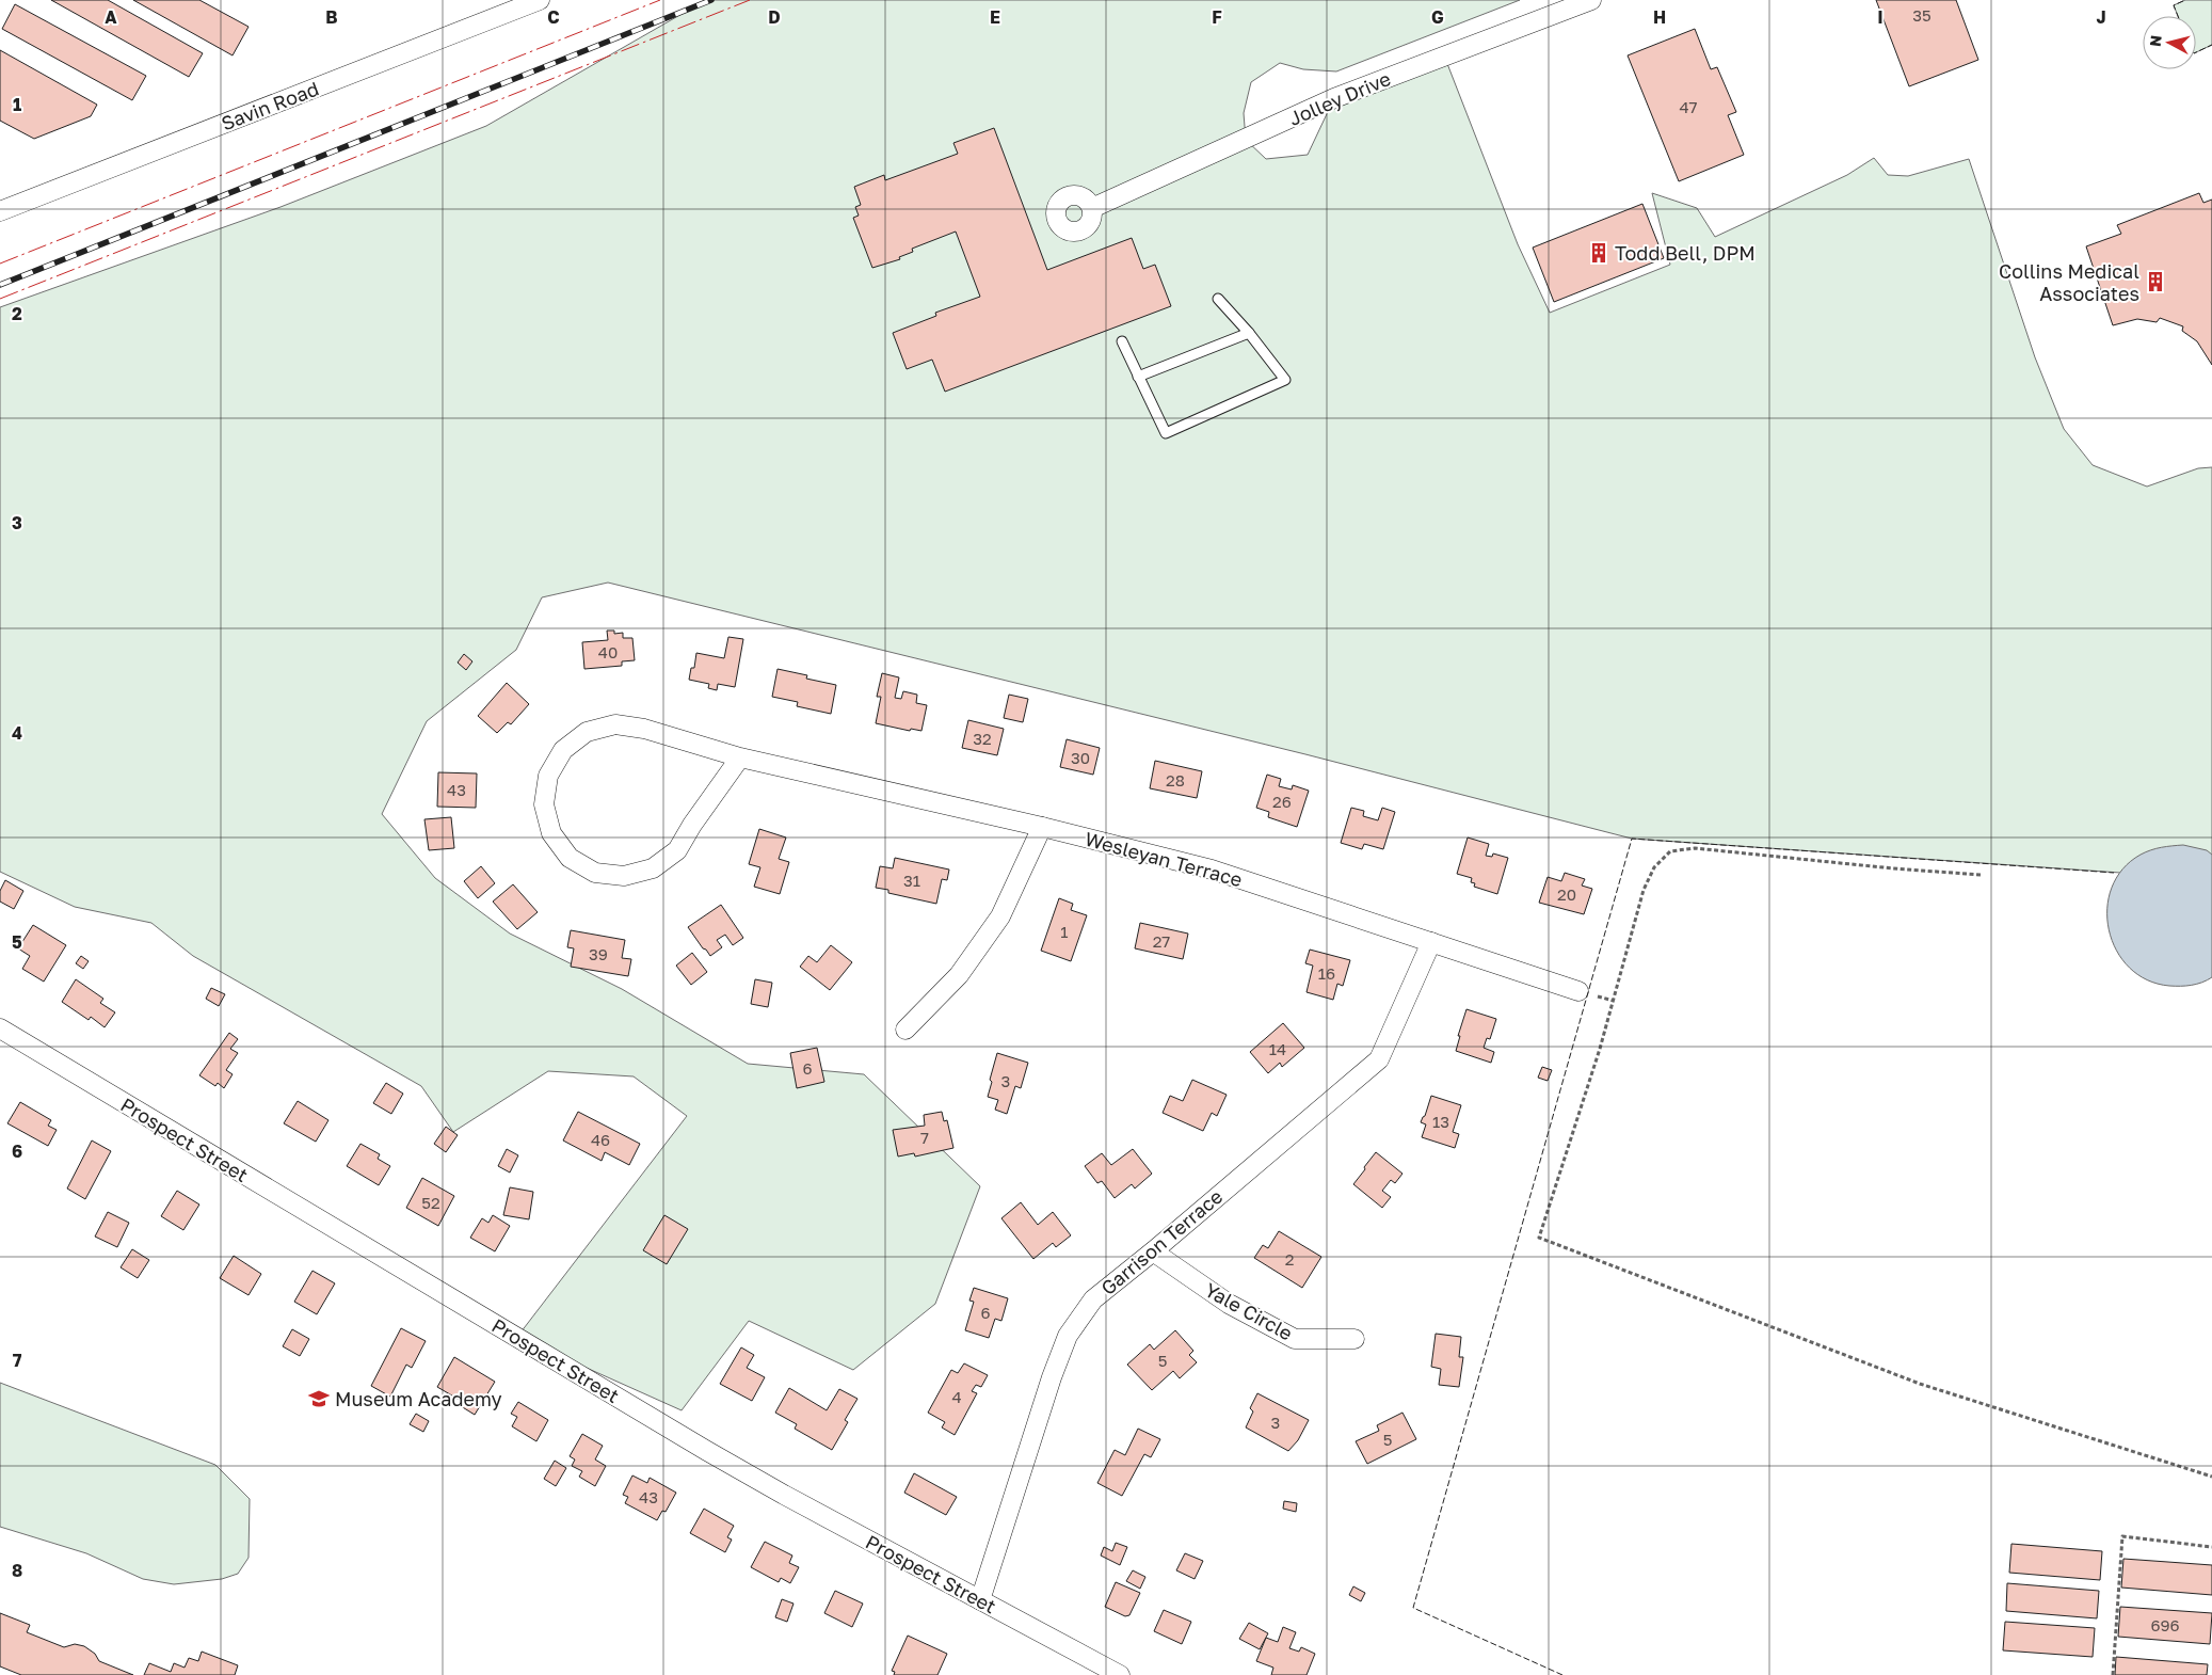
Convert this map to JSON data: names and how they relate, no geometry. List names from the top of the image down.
{
  "streets": {
    "street": [
      "Jolley Drive",
      "Savin Road",
      "Wesleyan Terrace",
      "Prospect Street",
      "Garrison Terrace",
      "Yale Circle"
    ]
  },
  "crossings": [
    ["Wesleyan Terrace", "Garrison Terrace"],
    ["Prospect Street", "Garrison Terrace"],
    ["Garrison Terrace", "Yale Circle"]
  ],
  "places": {
    "building": ["Todd Bell, DPM", "Collins Medical Associates"],
    "school or university": ["Museum Academy"]
  },
  "house_numbers": [
    "35",
    "47",
    "40",
    "32",
    "30",
    "28",
    "43",
    "26",
    "31",
    "20",
    "1",
    "27",
    "39",
    "16",
    "14",
    "6",
    "3",
    "13",
    "7",
    "46",
    "52",
    "2",
    "6",
    "5",
    "4",
    "3",
    "5",
    "43",
    "696"
  ],
  "north": "left",
  "grid": {
    "columns": [
      "A",
      "B",
      "C",
      "D",
      "E",
      "F",
      "G",
      "H",
      "I",
      "J"
    ],
    "rows": [
      "1",
      "2",
      "3",
      "4",
      "5",
      "6",
      "7",
      "8"
    ]
  }
}
